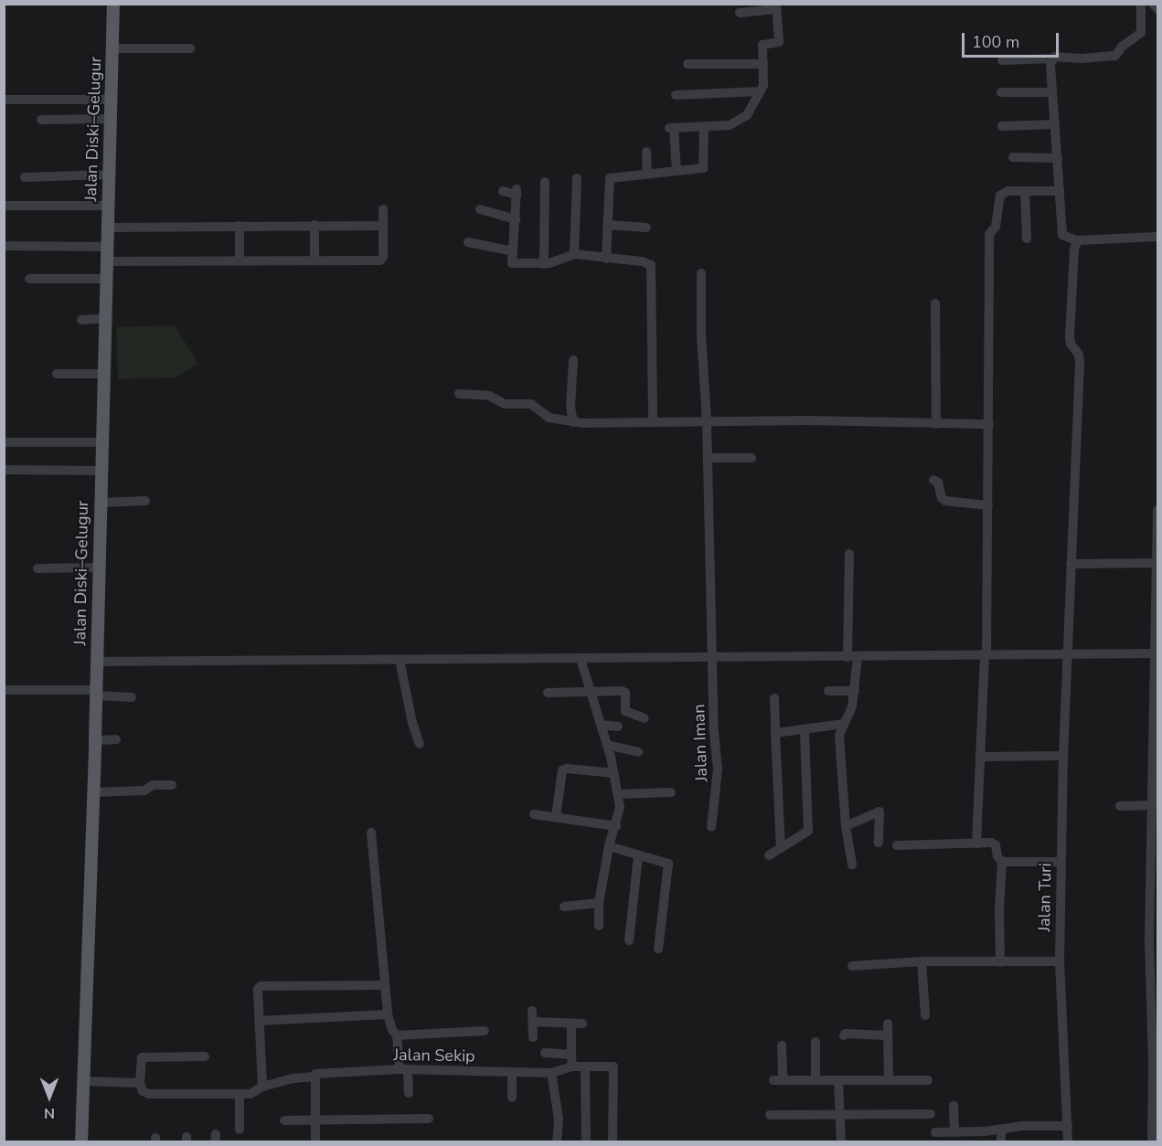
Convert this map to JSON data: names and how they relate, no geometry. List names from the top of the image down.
{
  "streets": {
    "main road": ["Jalan Diski–Gelugur"],
    "street": ["Jalan Iman", "Jalan Turi", "Jalan Sekip"]
  },
  "scale_bar": "100 m",
  "north": "bottom"
}
